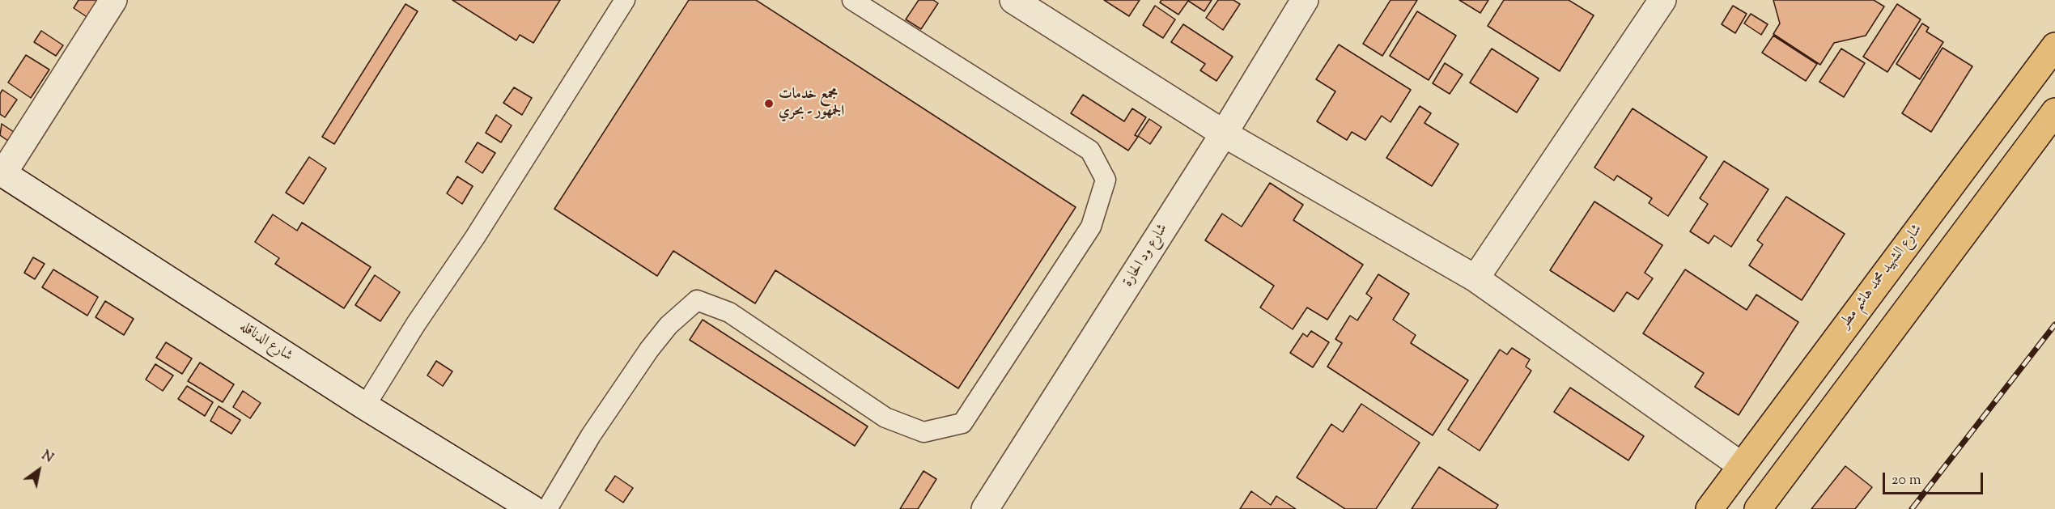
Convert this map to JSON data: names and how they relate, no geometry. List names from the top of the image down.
{
  "streets": {
    "main road": ["شارع الشهيد محمد هاشم مطر"],
    "street": ["شارع ود الحارة", "شارع الدناقله"]
  },
  "places": ["مجمع خدمات الجمهور - بحري"],
  "scale_bar": "20 m",
  "north": "top right"
}
